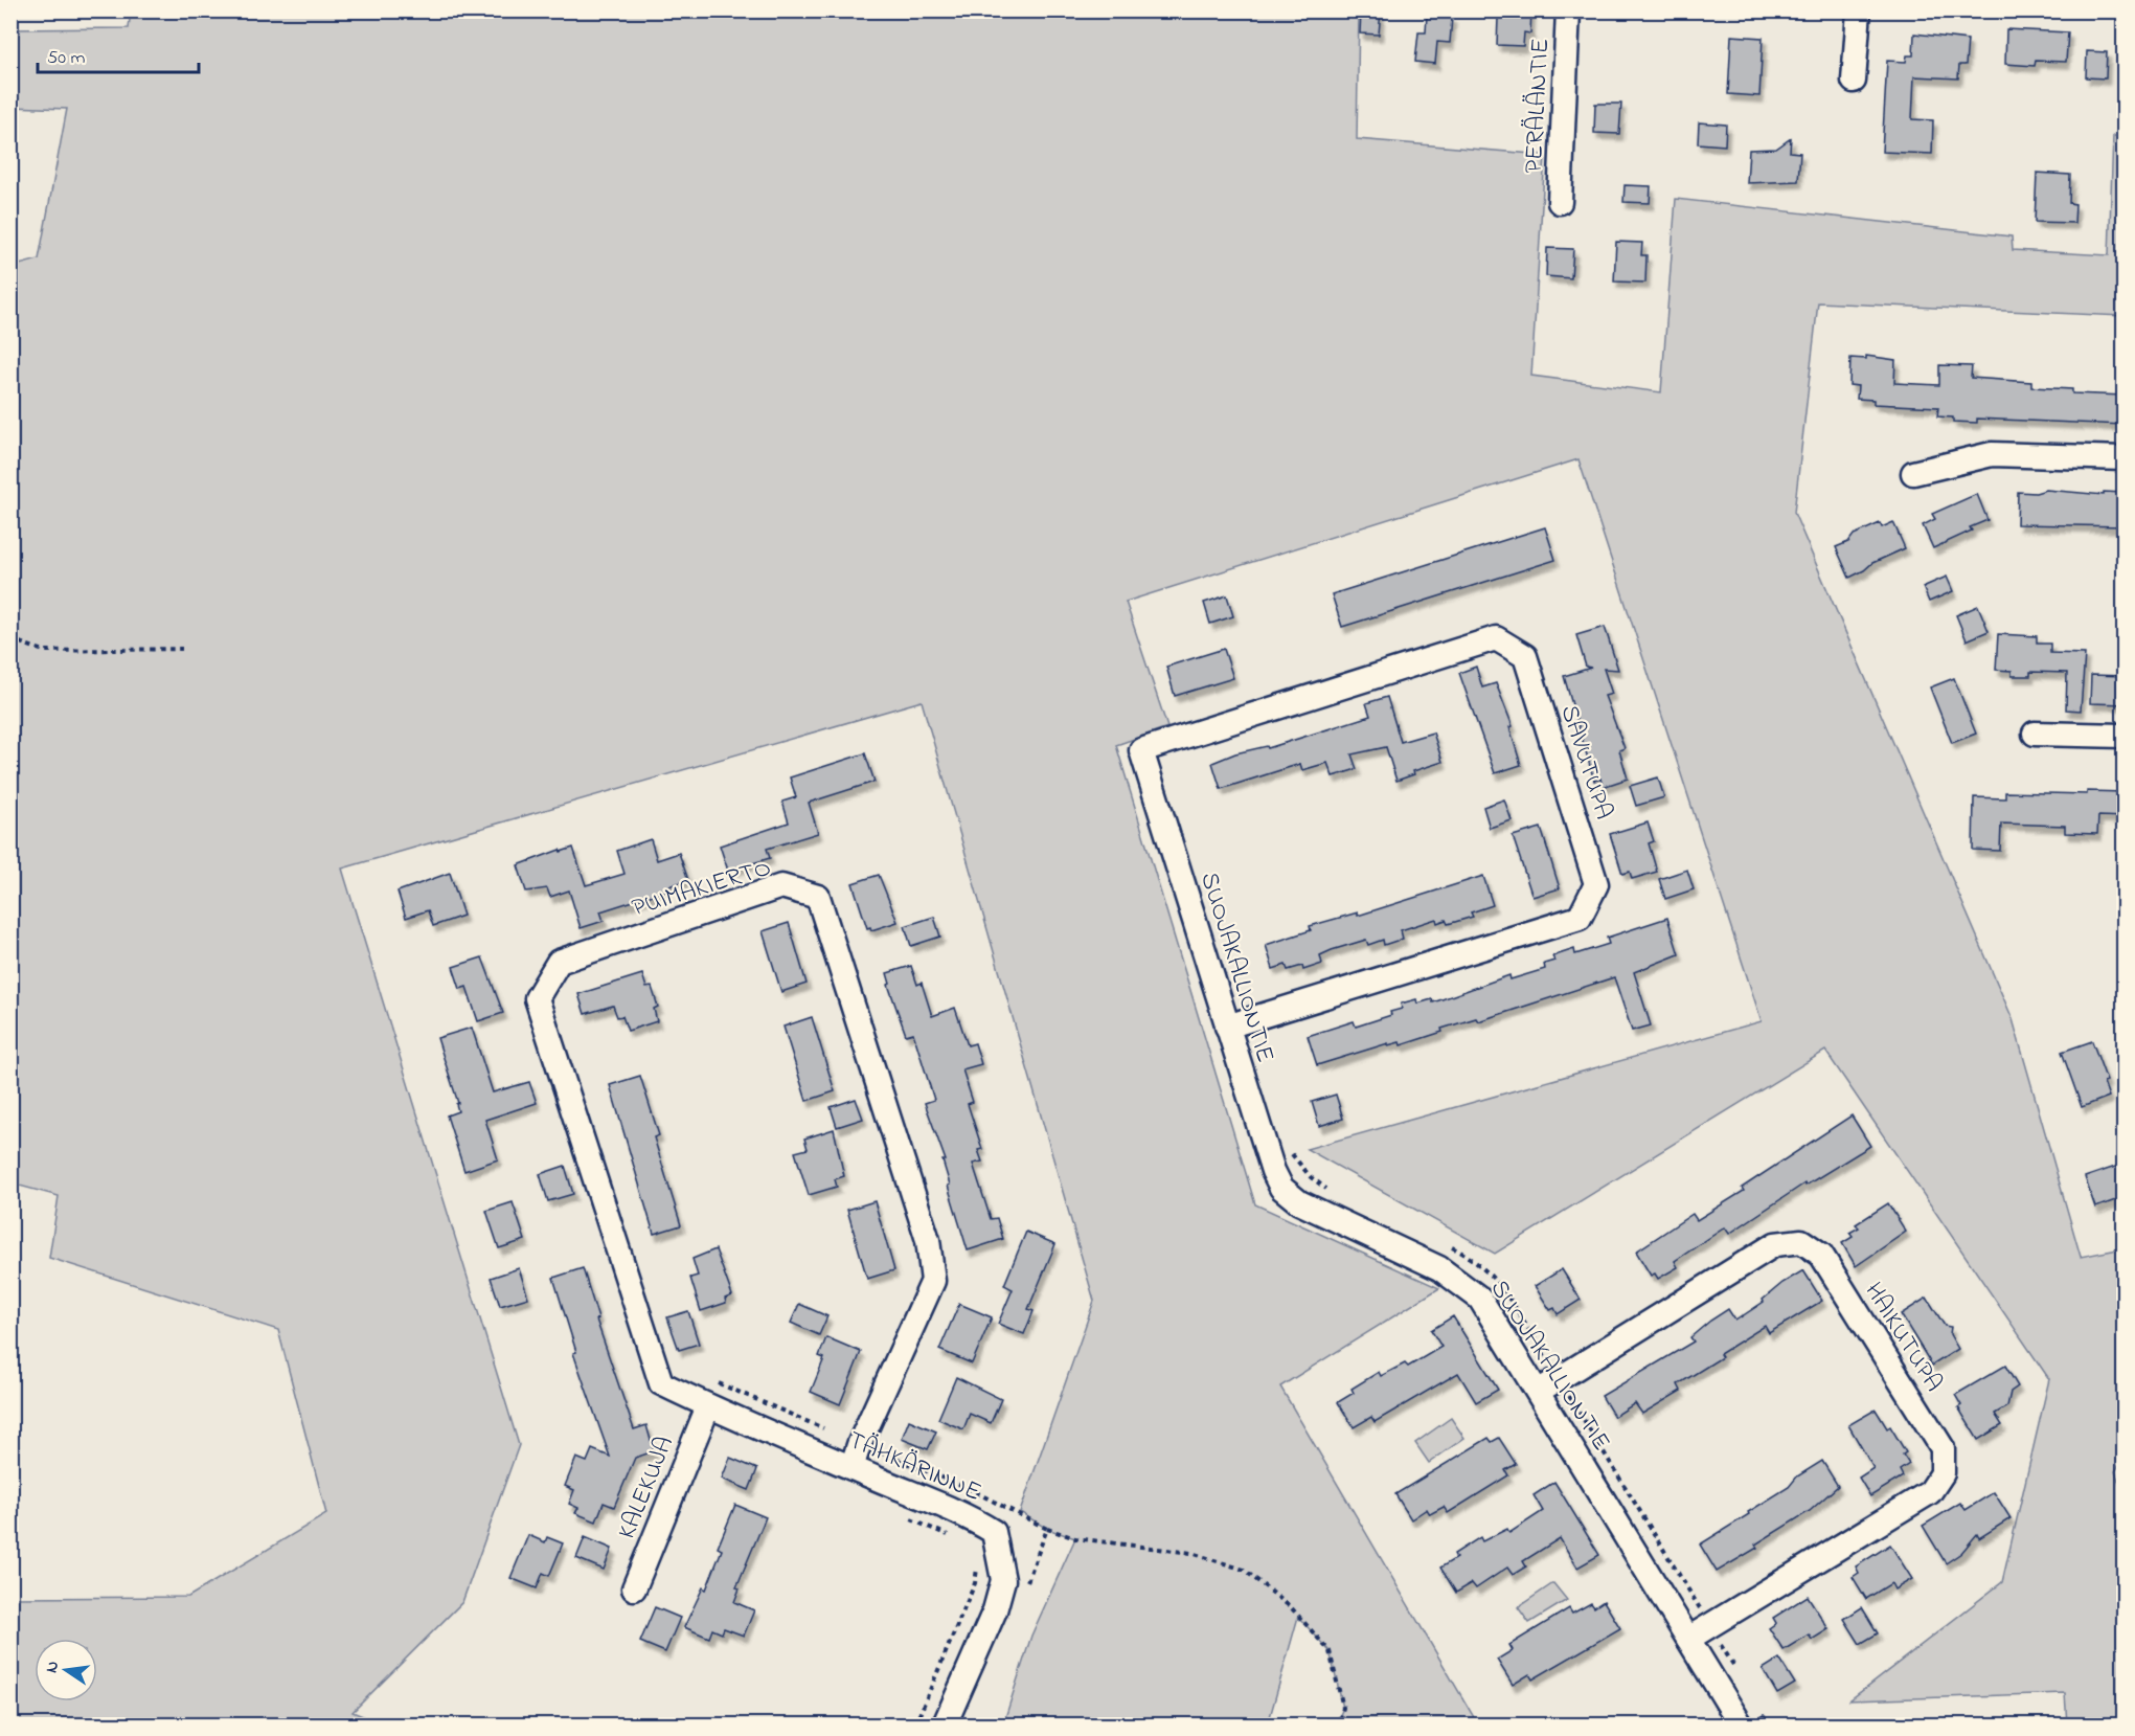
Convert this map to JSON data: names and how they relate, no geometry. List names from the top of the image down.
{
  "streets": {
    "street": [
      "PERÄLÄNTIE",
      "SAVUTUPA",
      "PUIMAKIERTO",
      "SUOJAKALLIONTIE",
      "HAIKUTUPA",
      "TÄHKÄRINNE",
      "KALEKUJA"
    ]
  },
  "crossings": [
    ["SAVUTUPA", "SUOJAKALLIONTIE"],
    ["PUIMAKIERTO", "TÄHKÄRINNE"],
    ["SUOJAKALLIONTIE", "HAIKUTUPA"],
    ["TÄHKÄRINNE", "KALEKUJA"]
  ],
  "scale_bar": "50 m",
  "north": "left"
}
